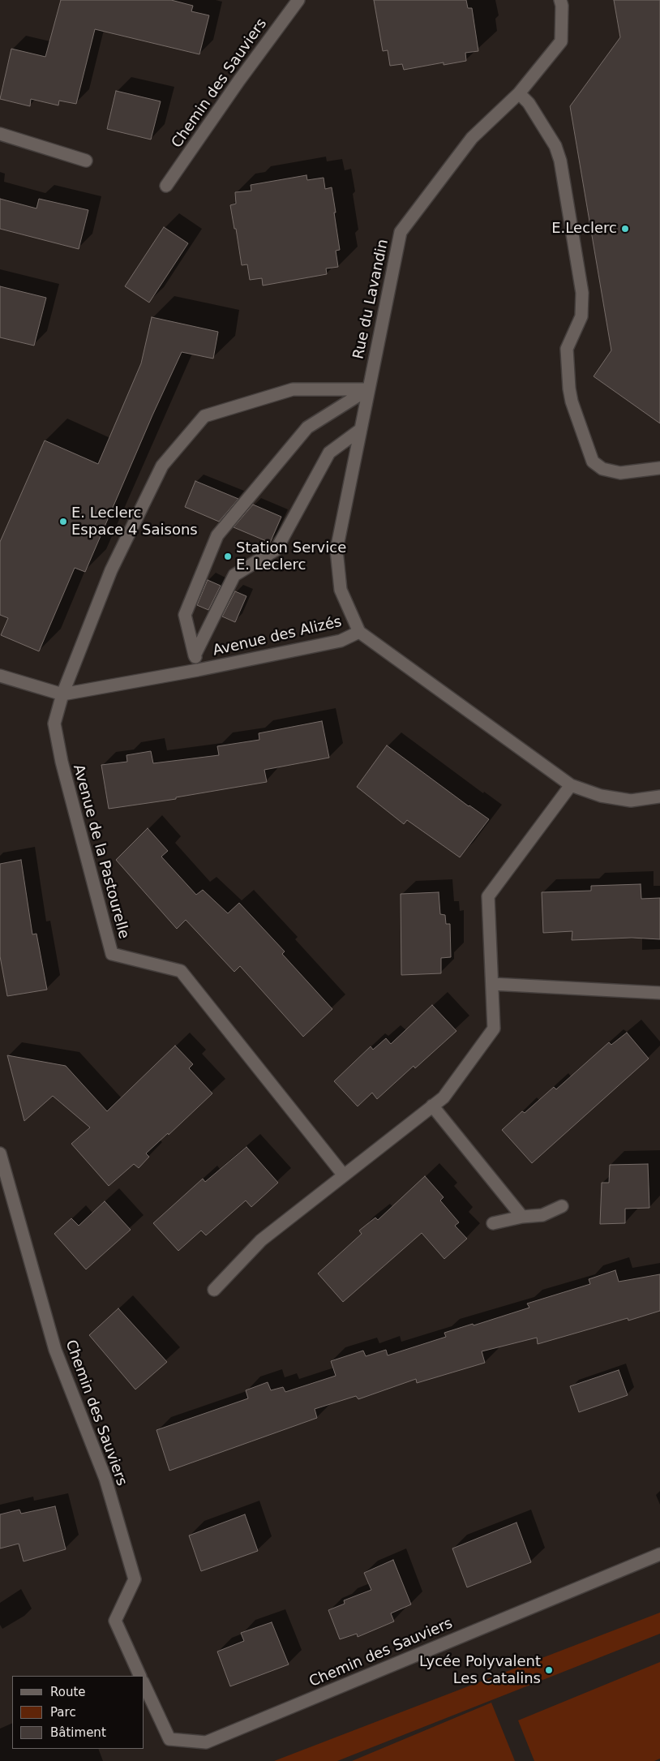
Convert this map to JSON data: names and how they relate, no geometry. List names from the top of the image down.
{
  "streets": {
    "street": [
      "Chemin des Sauviers",
      "Rue du Lavandin",
      "Avenue des Alizés",
      "Avenue de la Pastourelle"
    ]
  },
  "crossings": [
    ["Rue du Lavandin", "Avenue des Alizés"],
    ["Avenue des Alizés", "Avenue de la Pastourelle"]
  ],
  "places": [
    "E.Leclerc",
    "E. Leclerc Espace 4 Saisons",
    "Station Service E. Leclerc",
    "Lycée Polyvalent Les Catalins"
  ],
  "legend": ["Route", "Parc", "Bâtiment"]
}
